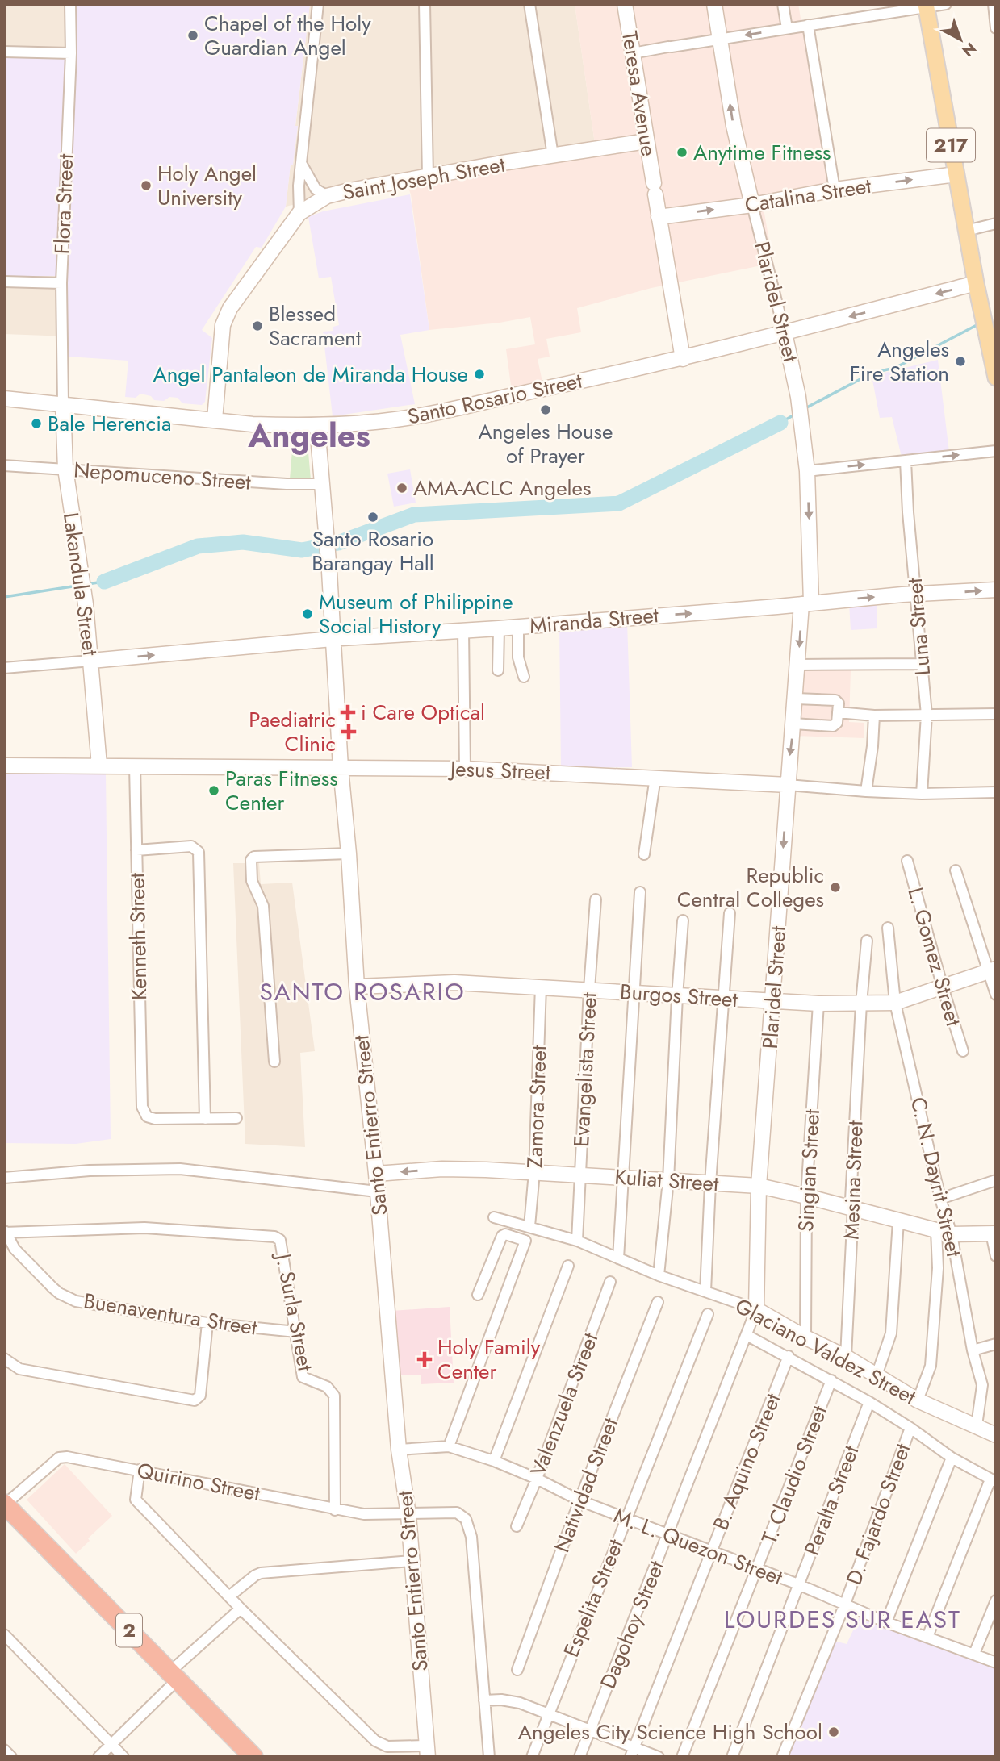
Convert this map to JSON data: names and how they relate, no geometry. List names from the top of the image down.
{
  "streets": {
    "highway": ["2"],
    "main road": ["217"],
    "street": [
      "Teresa Avenue",
      "Saint Joseph Street",
      "Catalina Street",
      "Flora Street",
      "Plaridel Street",
      "Santo Rosario Street",
      "Nepomuceno Street",
      "Lakandula Street",
      "Miranda Street",
      "Luna Street",
      "Jesus Street",
      "Kenneth Street",
      "L. Gomez Street",
      "Burgos Street",
      "Evangelista Street",
      "Zamora Street",
      "Santo Entierro Street",
      "Singian Street",
      "C. N. Dayrit Street",
      "Kuliat Street",
      "Mesina Street",
      "J. Surla Street",
      "Buenaventura Street",
      "Glaciano Valdez Street",
      "Valenzuela Street",
      "B. Aquino Street",
      "T. Claudio Street",
      "Quirino Street",
      "Natividad Street",
      "Peralta Street",
      "D. Fajardo Street",
      "M. L. Quezon Street",
      "Espelita Street",
      "Dagohoy Street"
    ]
  },
  "crossings": [
    ["Teresa Avenue", "Saint Joseph Street"],
    ["Teresa Avenue", "Catalina Street"],
    ["Teresa Avenue", "Santo Rosario Street"],
    ["217", "Catalina Street"],
    ["217", "Santo Rosario Street"],
    ["Saint Joseph Street", "Santo Rosario Street"],
    ["Catalina Street", "Plaridel Street"],
    ["Flora Street", "Santo Rosario Street"],
    ["Flora Street", "Lakandula Street"],
    ["Plaridel Street", "Santo Rosario Street"],
    ["Plaridel Street", "Miranda Street"],
    ["Plaridel Street", "Jesus Street"],
    ["Plaridel Street", "Burgos Street"],
    ["Plaridel Street", "Kuliat Street"],
    ["Plaridel Street", "Glaciano Valdez Street"],
    ["Plaridel Street", "Dagohoy Street"],
    ["Santo Rosario Street", "Lakandula Street"],
    ["Santo Rosario Street", "Santo Entierro Street"],
    ["Nepomuceno Street", "Lakandula Street"],
    ["Nepomuceno Street", "Santo Entierro Street"],
    ["Lakandula Street", "Miranda Street"],
    ["Lakandula Street", "Jesus Street"],
    ["Miranda Street", "Luna Street"],
    ["Miranda Street", "Santo Entierro Street"],
    ["Luna Street", "Jesus Street"],
    ["Jesus Street", "Kenneth Street"],
    ["Jesus Street", "Santo Entierro Street"],
    ["L. Gomez Street", "Burgos Street"],
    ["Burgos Street", "Evangelista Street"],
    ["Burgos Street", "Zamora Street"],
    ["Burgos Street", "Santo Entierro Street"],
    ["Burgos Street", "Singian Street"],
    ["Burgos Street", "C. N. Dayrit Street"],
    ["Burgos Street", "Mesina Street"],
    ["Evangelista Street", "Kuliat Street"],
    ["Evangelista Street", "Glaciano Valdez Street"],
    ["Zamora Street", "Kuliat Street"],
    ["Zamora Street", "Glaciano Valdez Street"],
    ["Santo Entierro Street", "Kuliat Street"],
    ["Santo Entierro Street", "Quirino Street"],
    ["Santo Entierro Street", "M. L. Quezon Street"],
    ["Singian Street", "Kuliat Street"],
    ["Singian Street", "Glaciano Valdez Street"],
    ["C. N. Dayrit Street", "Kuliat Street"],
    ["C. N. Dayrit Street", "Glaciano Valdez Street"],
    ["Kuliat Street", "Mesina Street"],
    ["Mesina Street", "Glaciano Valdez Street"],
    ["J. Surla Street", "Buenaventura Street"],
    ["J. Surla Street", "Quirino Street"],
    ["Valenzuela Street", "M. L. Quezon Street"],
    ["B. Aquino Street", "M. L. Quezon Street"],
    ["T. Claudio Street", "M. L. Quezon Street"],
    ["Quirino Street", "2"],
    ["Natividad Street", "M. L. Quezon Street"],
    ["Peralta Street", "M. L. Quezon Street"],
    ["D. Fajardo Street", "M. L. Quezon Street"],
    ["M. L. Quezon Street", "Espelita Street"],
    ["M. L. Quezon Street", "Dagohoy Street"]
  ],
  "one_way": ["Catalina Street"],
  "districts": ["Angeles", "SANTO ROSARIO", "LOURDES SUR EAST"],
  "places": {
    "other": [
      "Chapel of the Holy Guardian Angel",
      "Anytime Fitness",
      "Holy Angel University",
      "Blessed Sacrament",
      "Angeles Fire Station",
      "Angel Pantaleon de Miranda House",
      "Angeles House of Prayer",
      "Bale Herencia",
      "AMA-ACLC Angeles",
      "Santo Rosario Barangay Hall",
      "Museum of Philippine Social History",
      "Paras Fitness Center",
      "Republic Central Colleges",
      "Angeles City Science High School"
    ],
    "health": ["i Care Optical", "Paediatric Clinic", "Holy Family Center"]
  },
  "north": "bottom right"
}
